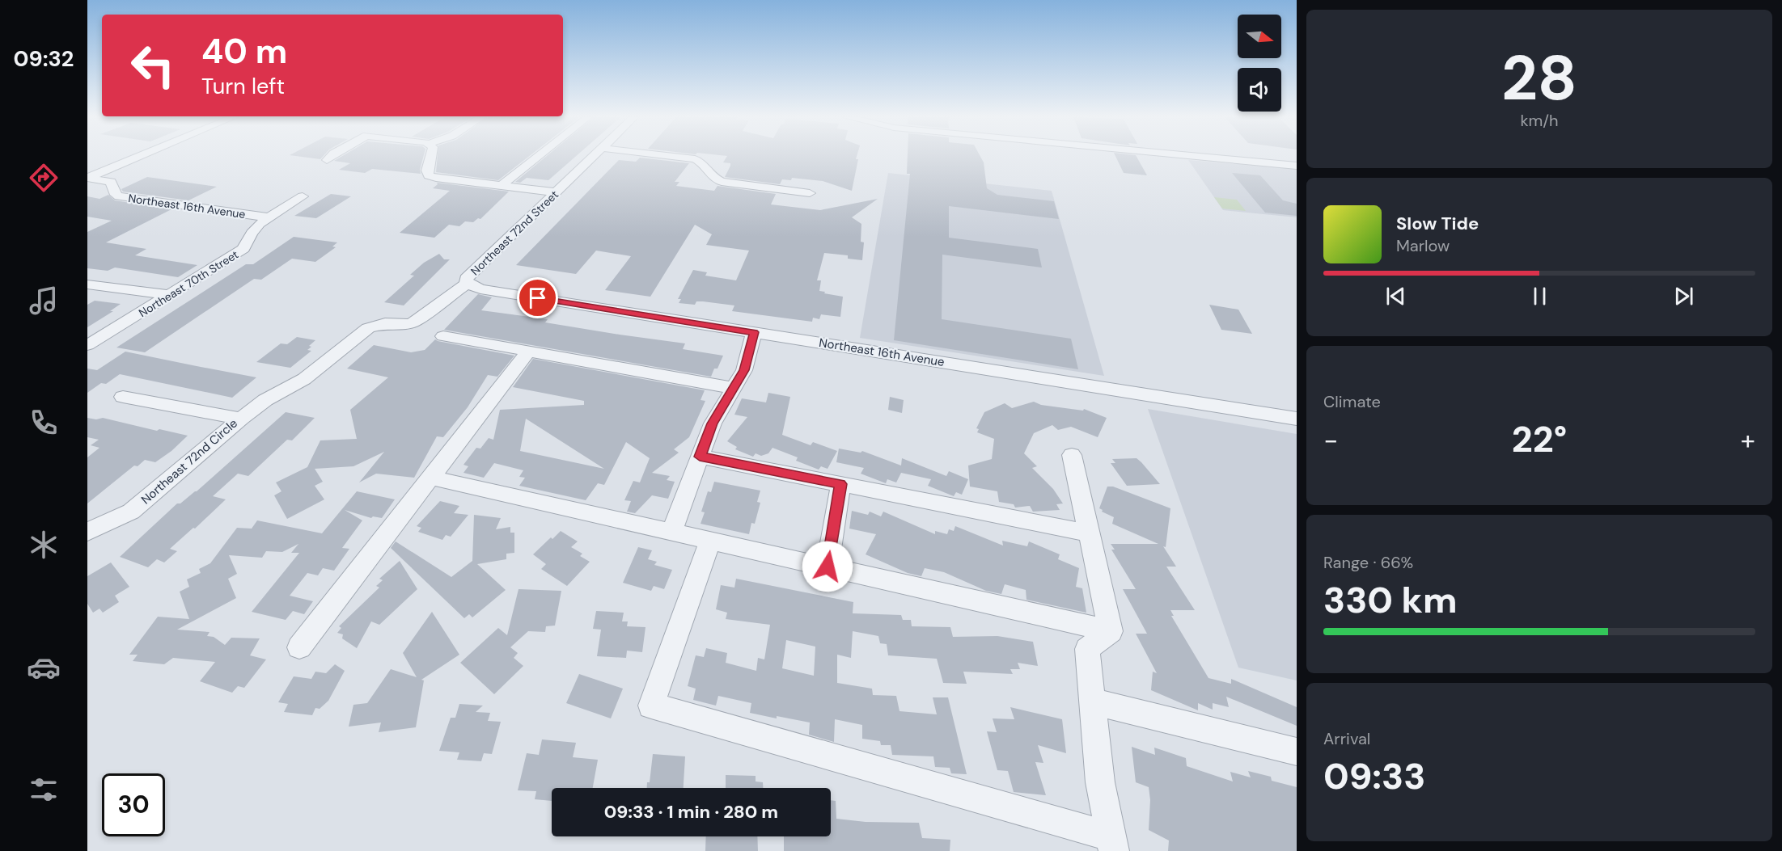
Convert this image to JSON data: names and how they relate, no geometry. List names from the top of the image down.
{
  "streets": {
    "street": [
      "Northeast 16th Avenue",
      "Northeast 72nd Street",
      "Northeast 70th Street",
      "Northeast 72nd Circle"
    ]
  },
  "crossings": [
    ["Northeast 16th Avenue", "Northeast 72nd Street"],
    ["Northeast 16th Avenue", "Northeast 70th Street"],
    ["Northeast 72nd Street", "Northeast 72nd Circle"]
  ],
  "north": "right",
  "page": {
    "tabs": "09:32",
    "tile": [
      ["28", "km/h"],
      "Climate",
      ["Range · 66%", "330 km"],
      ["Arrival", "09:33"]
    ],
    "turn": ["40 m", "Turn left"],
    "song": ["Slow Tide", "Marlow"],
    "heat": ["−", "22°", "+"],
    "limit": "30",
    "trip": "09:33 · 1 min · 280 m"
  }
}
